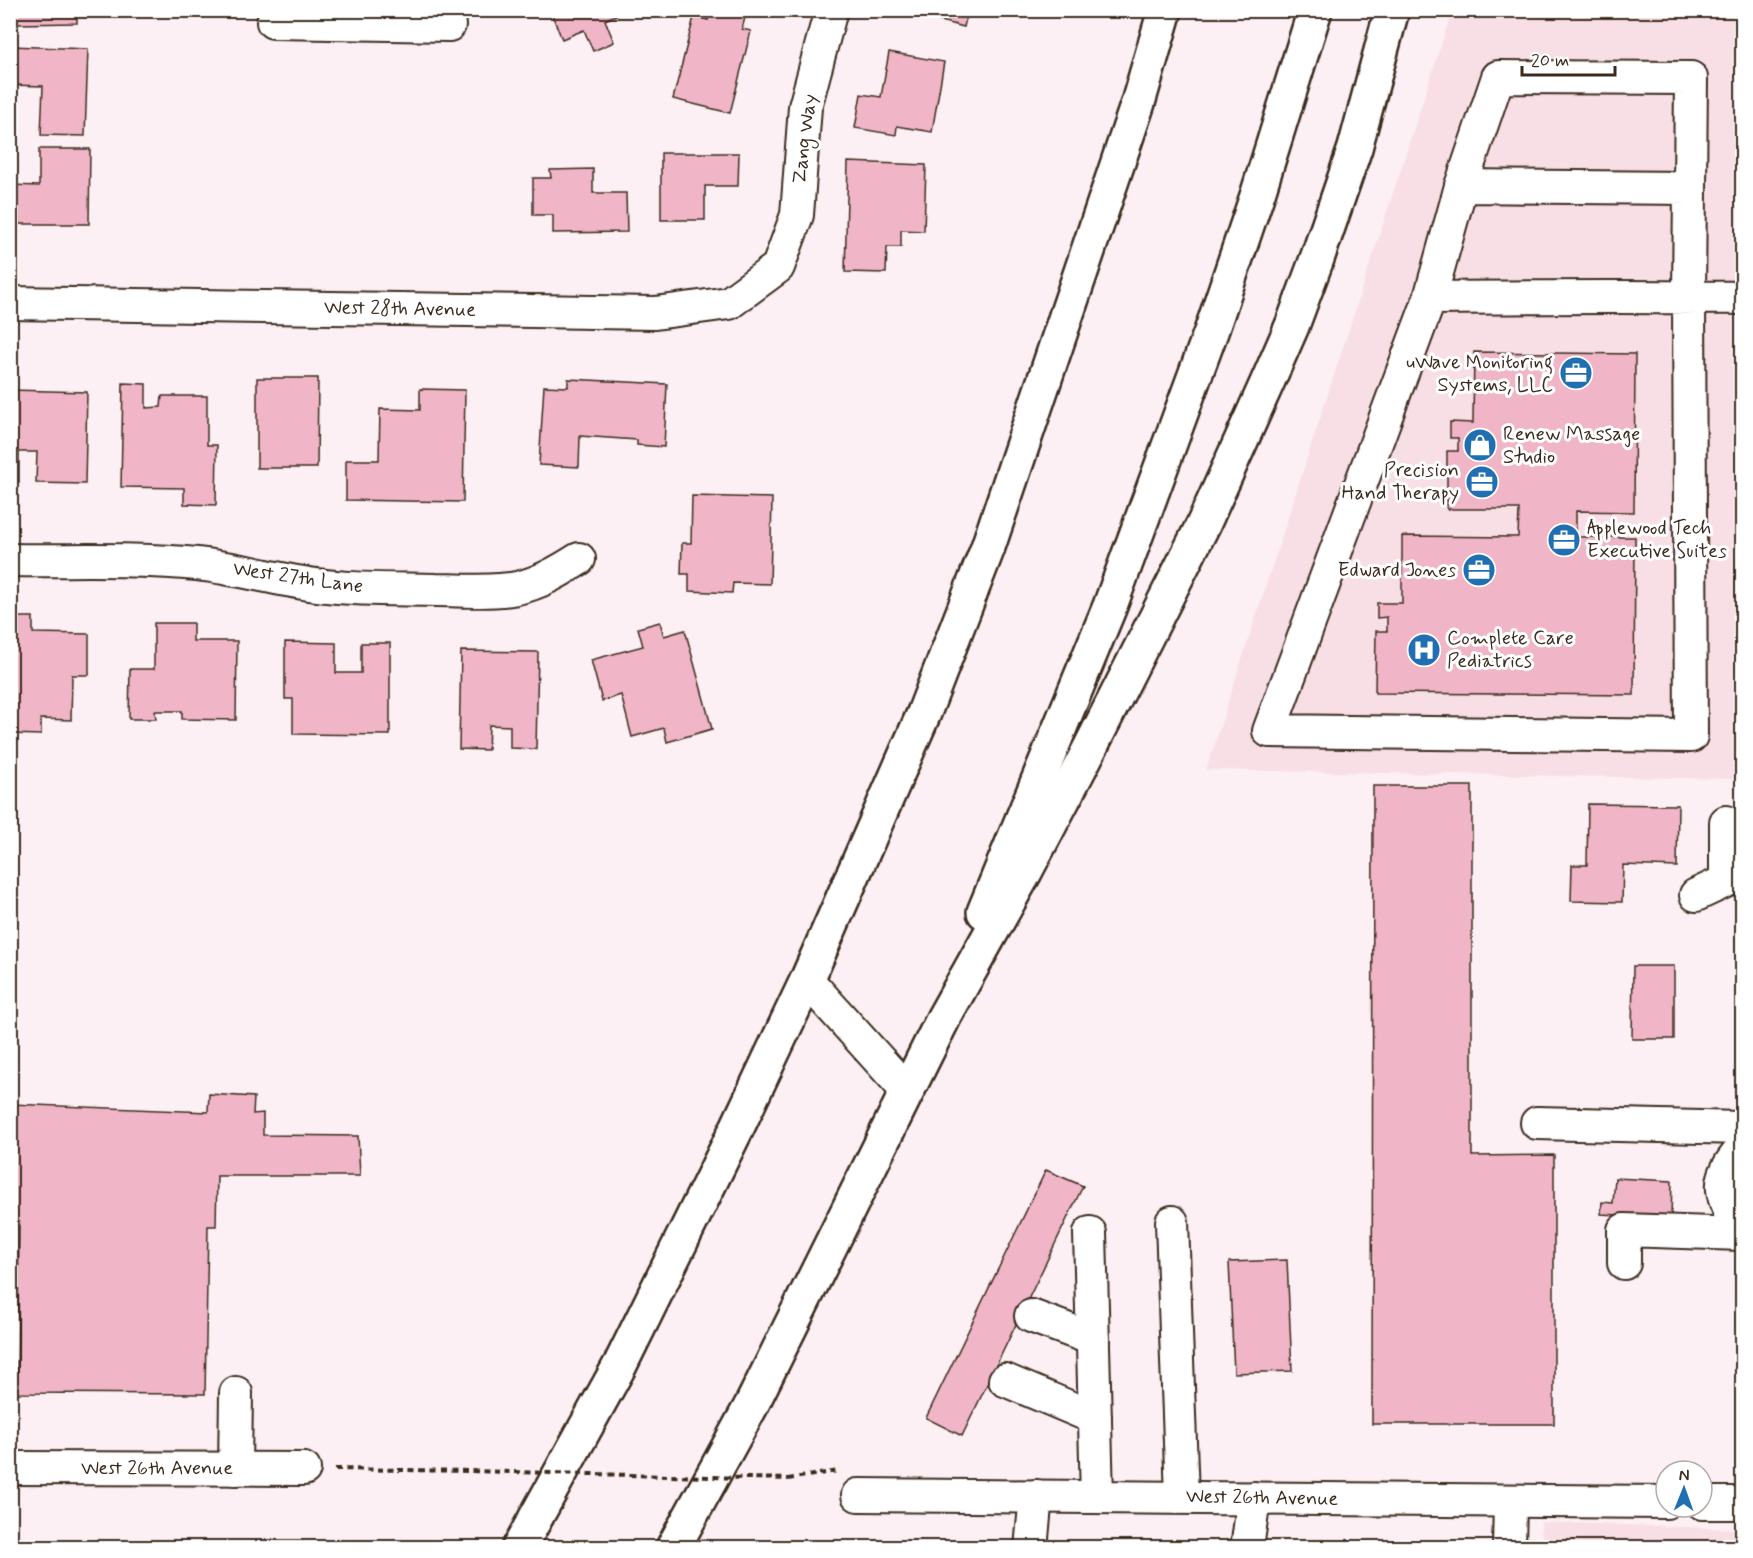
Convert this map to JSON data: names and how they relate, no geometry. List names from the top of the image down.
{
  "streets": {
    "street": [
      "Zang Way",
      "West 28th Avenue",
      "West 27th Lane",
      "West 26th Avenue"
    ]
  },
  "crossings": [
    ["Zang Way", "West 28th Avenue"]
  ],
  "places": {
    "office": [
      "uWave Monitoring Systems, LLC",
      "Precision Hand Therapy",
      "Applewood Tech Executive Suites",
      "Edward Jones"
    ],
    "shop": ["Renew Massage Studio"],
    "hospital": ["Complete Care Pediatrics"]
  },
  "scale_bar": "20 m",
  "north": "top"
}
